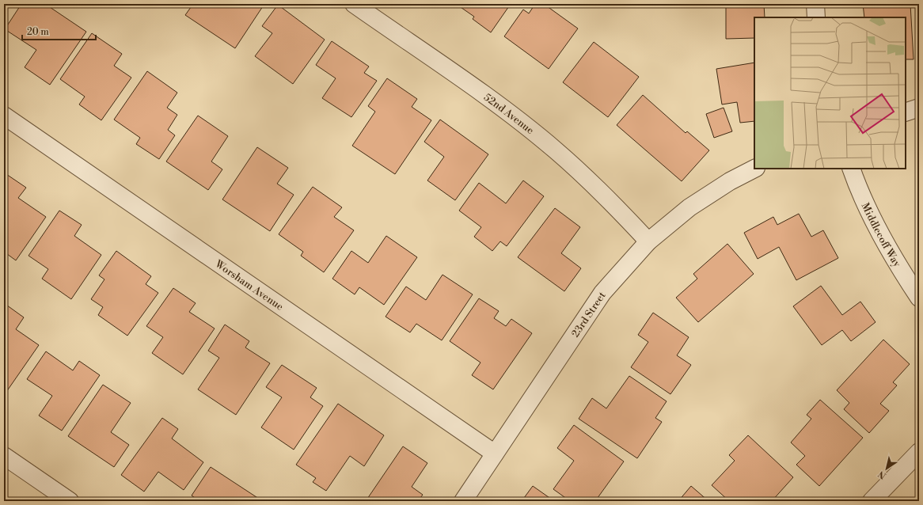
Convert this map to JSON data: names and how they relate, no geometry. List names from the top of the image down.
{
  "streets": {
    "street": [
      "52nd Avenue",
      "Middlecoff Way",
      "Worsham Avenue",
      "23rd Street"
    ]
  },
  "crossings": [
    ["52nd Avenue", "23rd Street"],
    ["Worsham Avenue", "23rd Street"]
  ],
  "scale_bar": "20 m",
  "north": "bottom left"
}
